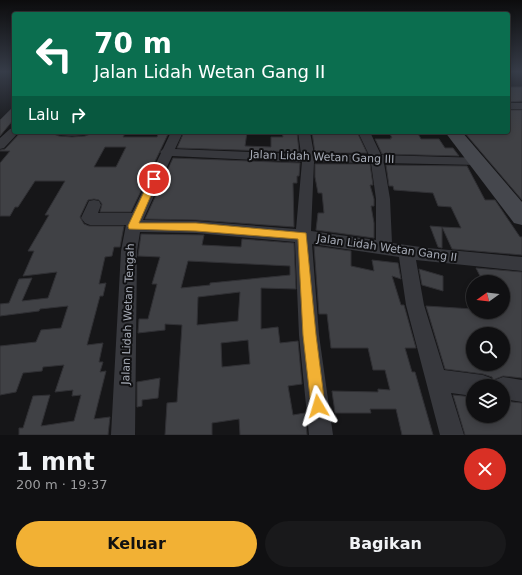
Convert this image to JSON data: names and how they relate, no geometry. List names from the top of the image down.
{
  "streets": {
    "street": ["Jalan Lidah Wetan Gang III", "Jalan Lidah Wetan Gang II", "Jalan Lidah Wetan Tengah"]
  },
  "crossings": [
    ["Jalan Lidah Wetan Gang III", "Jalan Lidah Wetan Tengah"],
    ["Jalan Lidah Wetan Gang II", "Jalan Lidah Wetan Tengah"]
  ],
  "north": "left",
  "page": {
    "turn": ["70 m", "Jalan Lidah Wetan Gang II"],
    "then": "Lalu",
    "heading": ["1 mnt", "200 m · 19:37"],
    "buttons": ["Keluar", "Bagikan"]
  }
}
